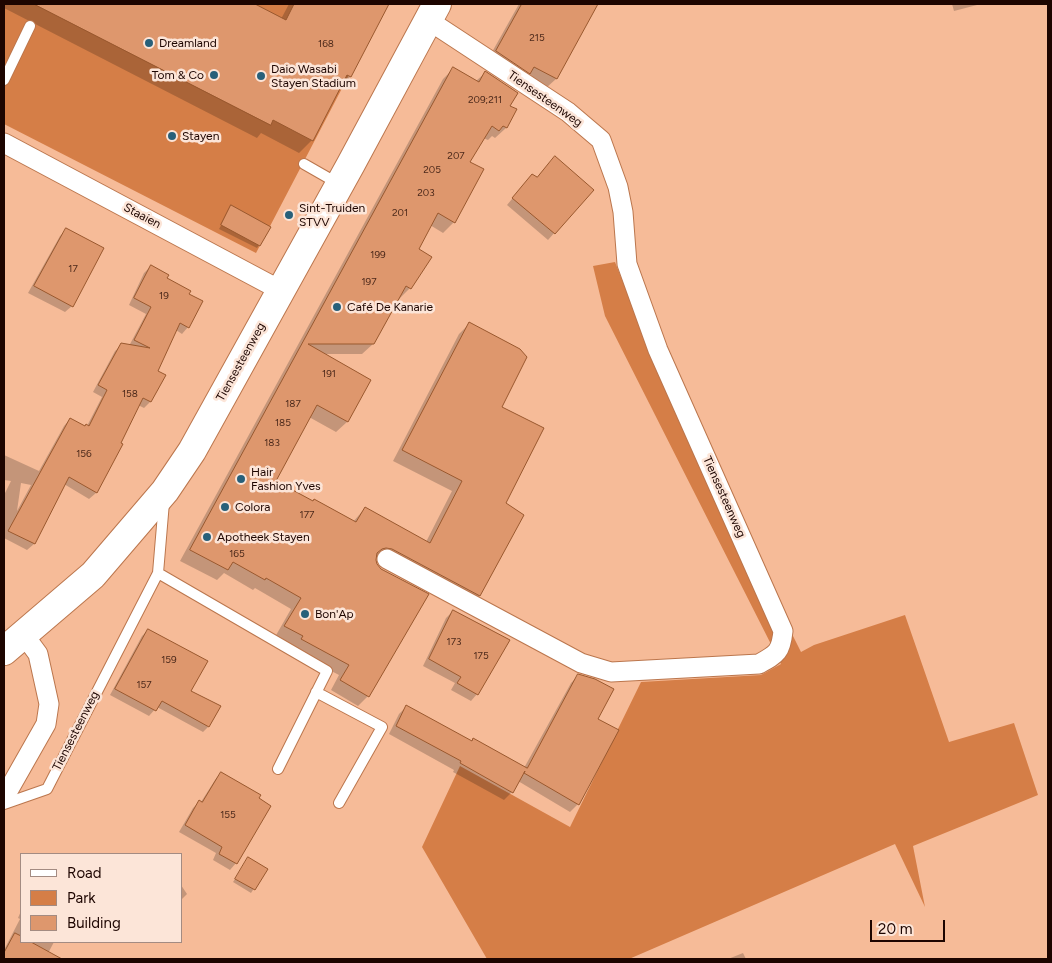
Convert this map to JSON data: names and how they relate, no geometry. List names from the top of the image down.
{
  "streets": {
    "main road": ["Tiensesteenweg"],
    "street": ["Staaien"]
  },
  "crossings": [
    ["Tiensesteenweg", "Staaien"]
  ],
  "places": [
    "Dreamland",
    "Tom & Co",
    "Daio Wasabi Stayen Stadium",
    "Stayen",
    "Sint-Truiden STVV",
    "Café De Kanarie",
    "Hair Fashion Yves",
    "Colora",
    "Apotheek Stayen",
    "Bon'Ap"
  ],
  "house_numbers": [
    "215",
    "168",
    "209;211",
    "207",
    "205",
    "203",
    "201",
    "199",
    "17",
    "197",
    "19",
    "191",
    "158",
    "187",
    "185",
    "183",
    "156",
    "177",
    "165",
    "173",
    "175",
    "159",
    "157",
    "155"
  ],
  "legend": ["Road", "Park", "Building"],
  "scale_bar": "20 m"
}
